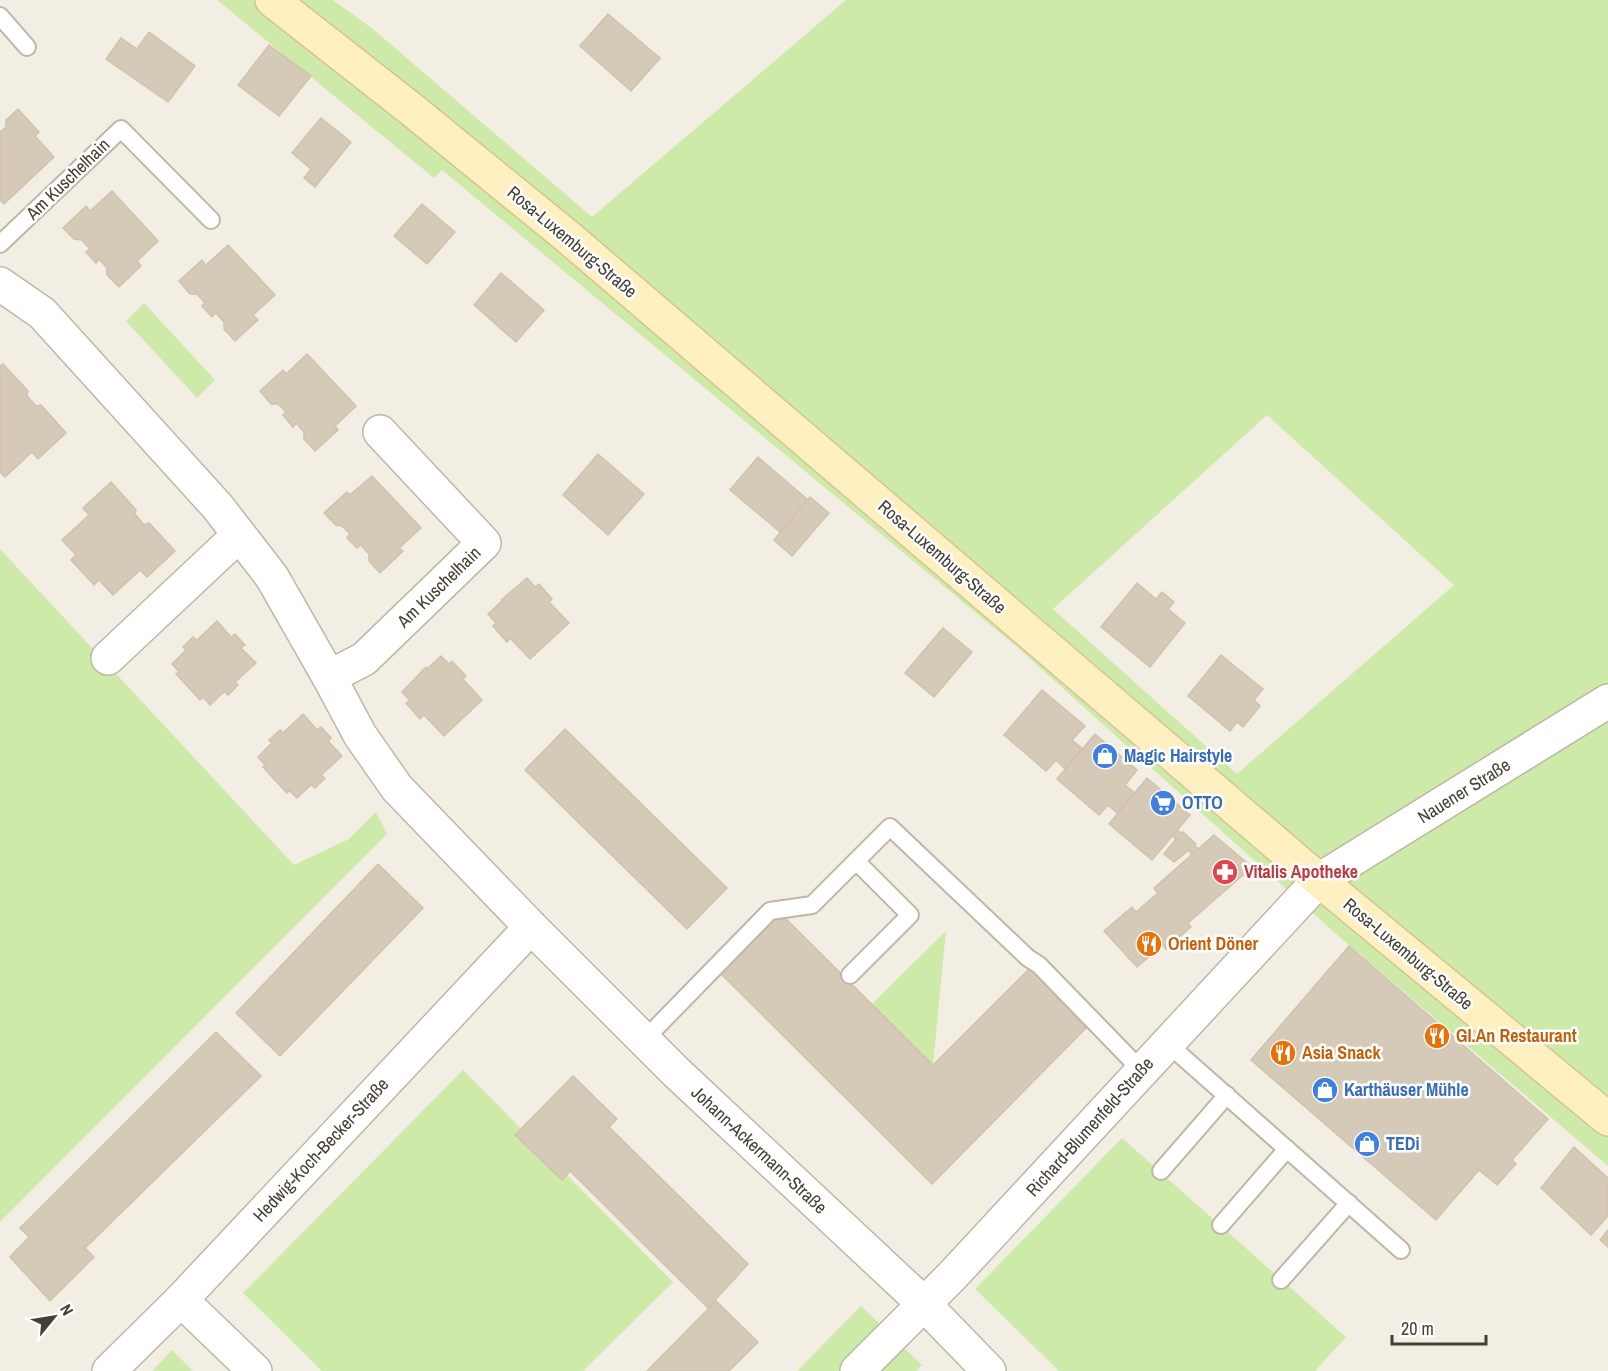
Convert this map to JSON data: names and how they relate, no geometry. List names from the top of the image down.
{
  "streets": {
    "main road": ["Rosa-Luxemburg-Straße"],
    "street": [
      "Am Kuschelhain",
      "Nauener Straße",
      "Richard-Blumenfeld-Straße",
      "Hedwig-Koch-Becker-Straße",
      "Johann-Ackermann-Straße"
    ]
  },
  "crossings": [
    ["Rosa-Luxemburg-Straße", "Nauener Straße"],
    ["Rosa-Luxemburg-Straße", "Richard-Blumenfeld-Straße"],
    ["Nauener Straße", "Richard-Blumenfeld-Straße"],
    ["Richard-Blumenfeld-Straße", "Johann-Ackermann-Straße"],
    ["Hedwig-Koch-Becker-Straße", "Johann-Ackermann-Straße"]
  ],
  "places": {
    "shop": ["Magic Hairstyle", "Karthäuser Mühle", "TEDi"],
    "supermarket": ["OTTO"],
    "pharmacy": ["Vitalis Apotheke"],
    "restaurant": ["Orient Döner", "GI.An Restaurant", "Asia Snack"]
  },
  "scale_bar": "20 m",
  "north": "top right"
}
